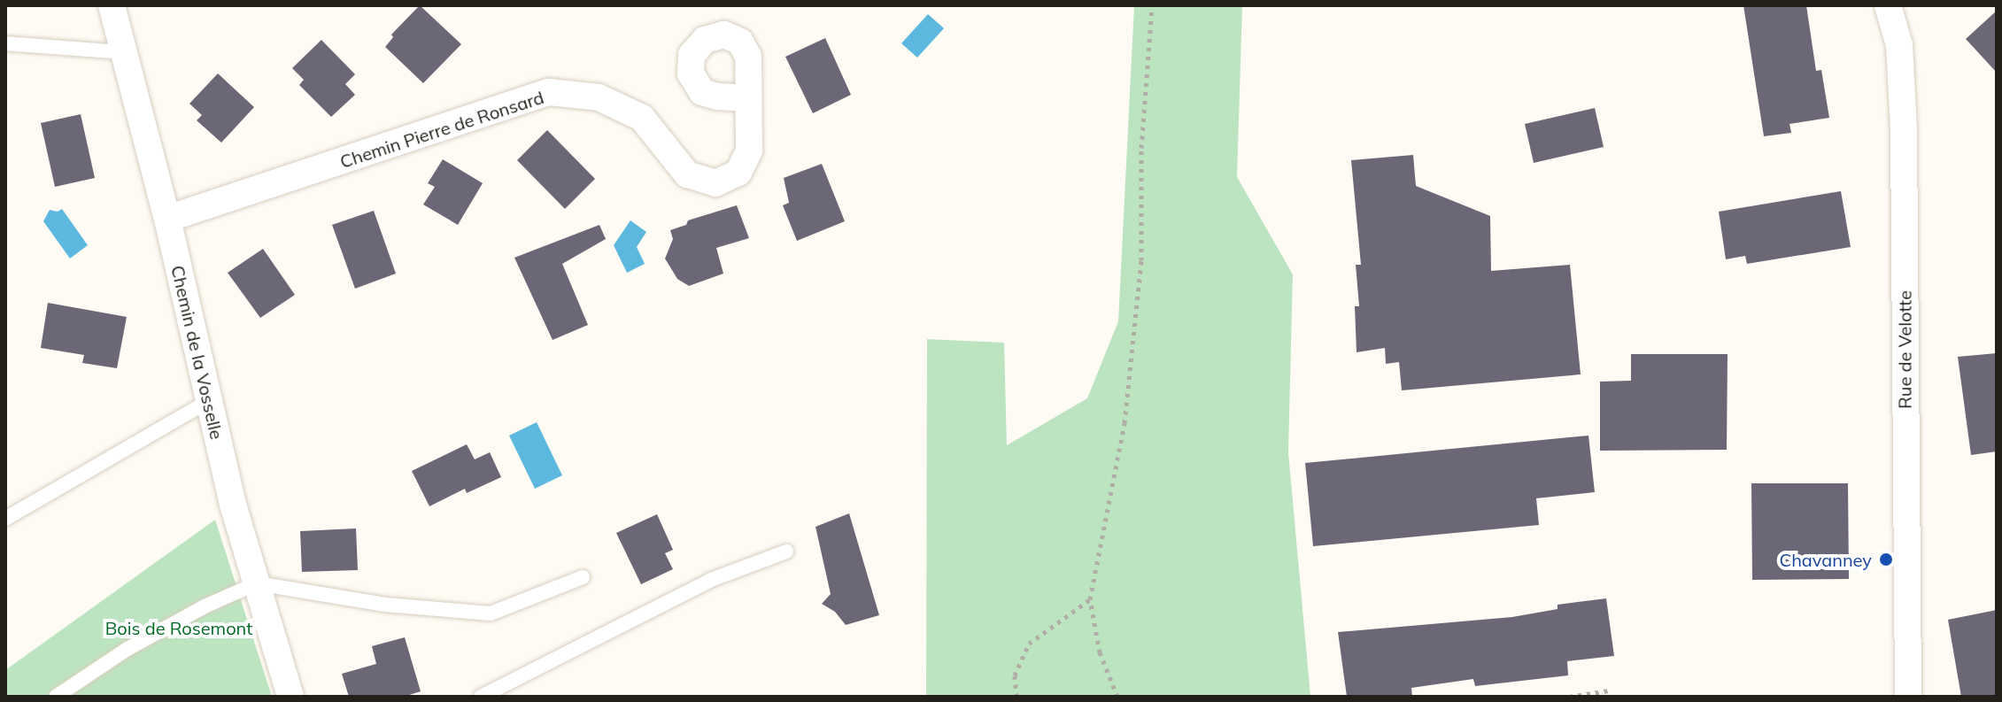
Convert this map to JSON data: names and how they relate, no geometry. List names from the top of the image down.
{
  "streets": {
    "street": ["Chemin Pierre de Ronsard", "Rue de Velotte", "Chemin de la Vosselle"]
  },
  "crossings": [
    ["Chemin Pierre de Ronsard", "Chemin de la Vosselle"]
  ],
  "parks": ["Bois de Rosemont"],
  "places": ["Chavanney"]
}
